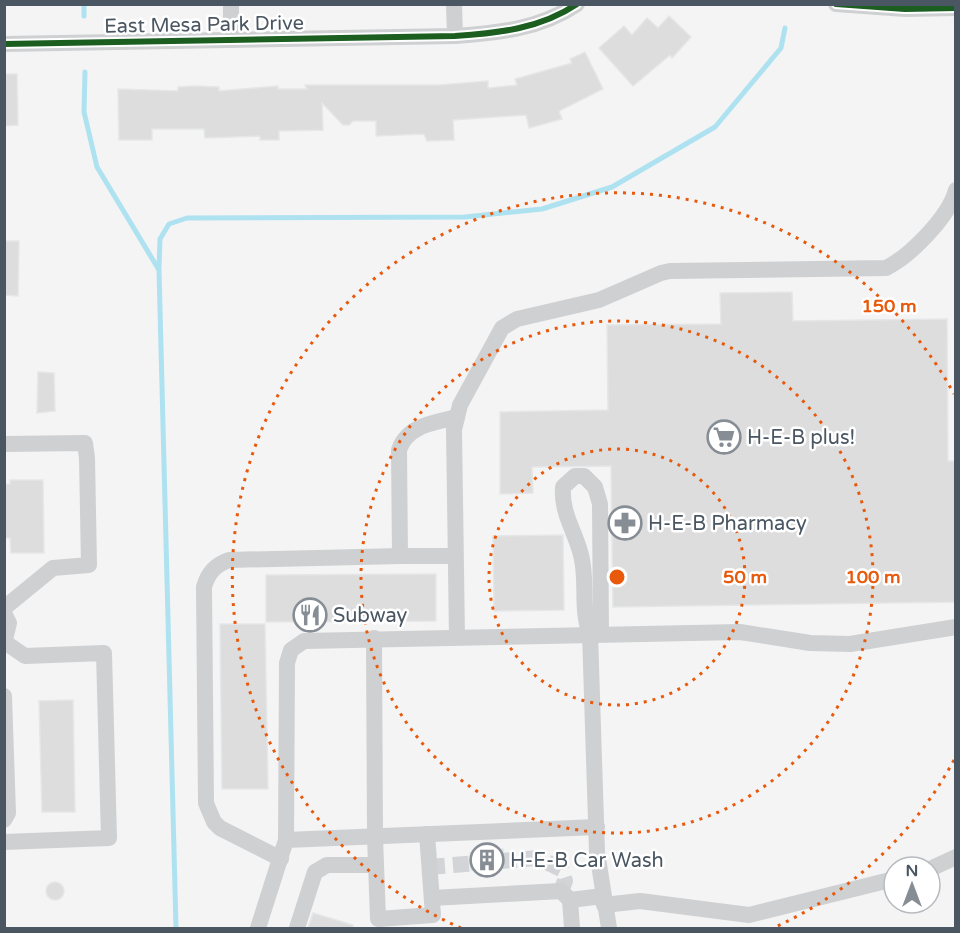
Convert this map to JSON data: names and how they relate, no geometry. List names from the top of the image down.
{
  "streets": {
    "street": ["East Mesa Park Drive"]
  },
  "places": {
    "supermarket": ["H-E-B plus!"],
    "pharmacy": ["H-E-B Pharmacy"],
    "restaurant": ["Subway"],
    "building": ["H-E-B Car Wash"]
  },
  "north": "top",
  "rings": ["150 m", "50 m", "100 m"]
}
